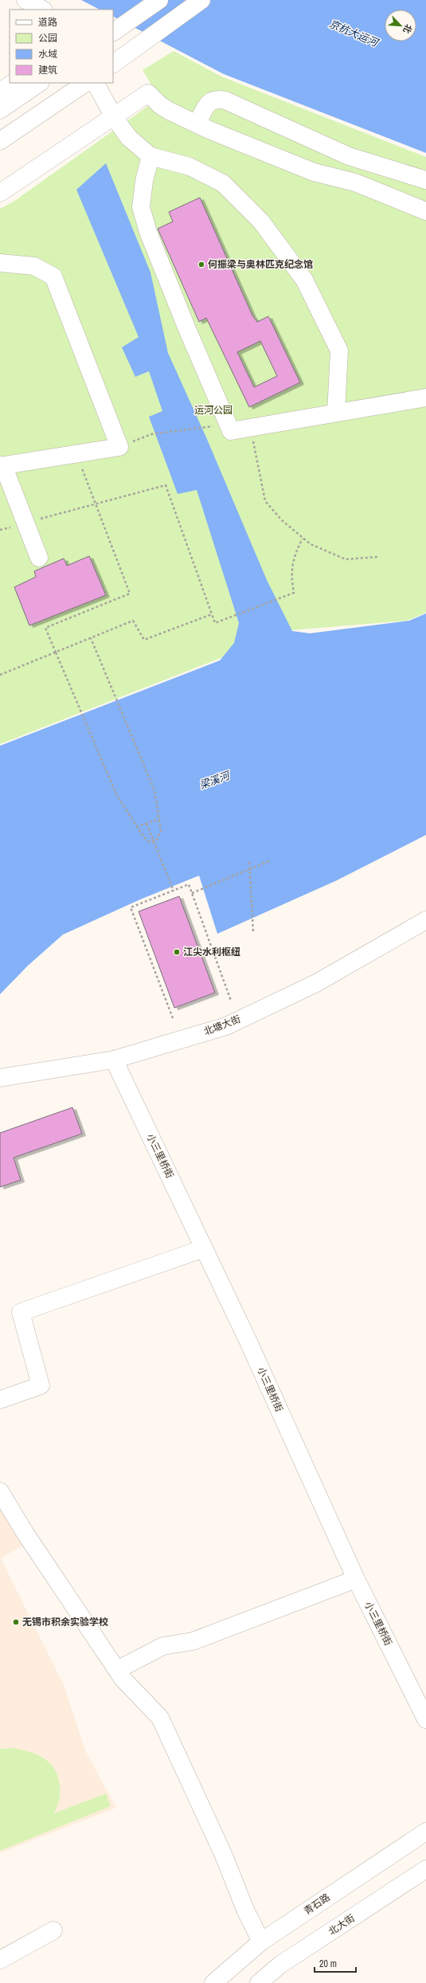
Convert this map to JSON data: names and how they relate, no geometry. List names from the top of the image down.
{
  "streets": {
    "street": [
      "北塘大街",
      "小三里桥街",
      "青石路",
      "北大街"
    ]
  },
  "crossings": [
    ["北塘大街", "小三里桥街"]
  ],
  "water": ["京杭大运河", "梁溪河"],
  "parks": ["运河公园"],
  "places": ["何振梁与奥林匹克纪念馆", "江尖水利枢纽", "无锡市积余实验学校"],
  "legend": [
    "道路",
    "公园",
    "水域",
    "建筑"
  ],
  "scale_bar": "20 m",
  "north": "bottom right"
}
